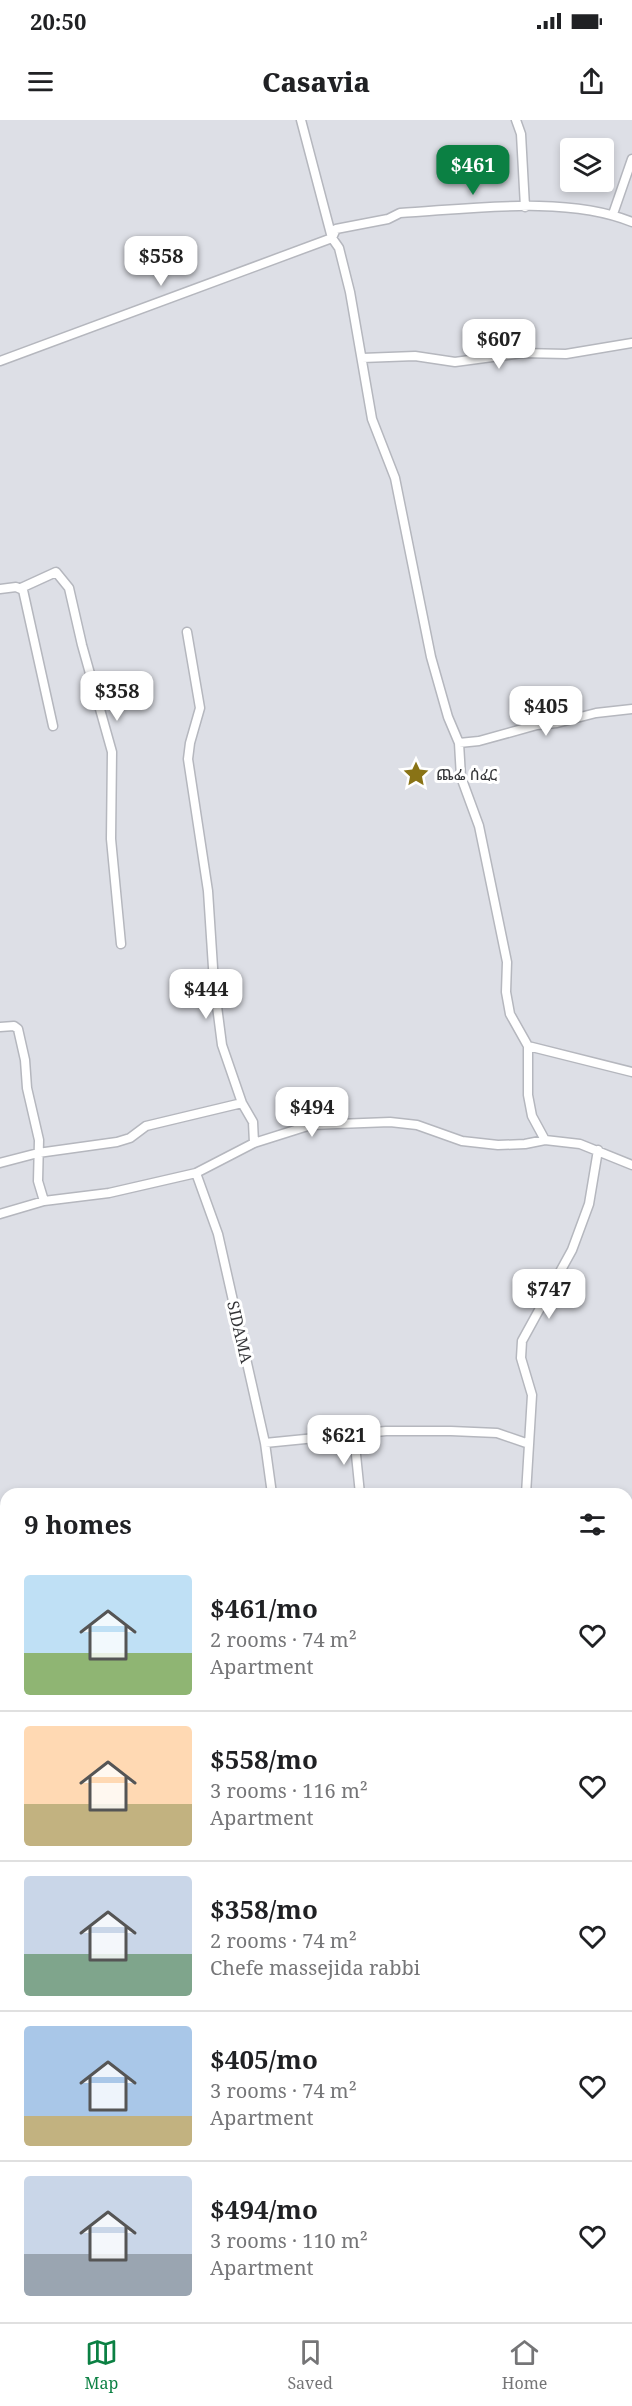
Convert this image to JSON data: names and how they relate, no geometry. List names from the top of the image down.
{
  "streets": {
    "street": ["SIDAMA"]
  },
  "places": {
    "place": ["ጨፌ ሰፈር"]
  },
  "page": {
    "status": "20:50",
    "header": "Casavia",
    "price": [
      "$461",
      "$558",
      "$607",
      "$358",
      "$405",
      "$444",
      "$494",
      "$747",
      "$621"
    ],
    "heading": "9 homes",
    "list": [
      {
        "name": "$461/mo",
        "note": "2 rooms · 74 m² · Apartment"
      },
      {
        "name": "$558/mo",
        "note": "3 rooms · 116 m² · Apartment"
      },
      {
        "name": "$358/mo",
        "note": "2 rooms · 74 m² · Chefe massejida rabbi"
      },
      {
        "name": "$405/mo",
        "note": "3 rooms · 74 m² · Apartment"
      },
      {
        "name": "$494/mo",
        "note": "3 rooms · 110 m² · Apartment"
      }
    ],
    "tabs": ["Map", "Saved", "Home"]
  }
}
